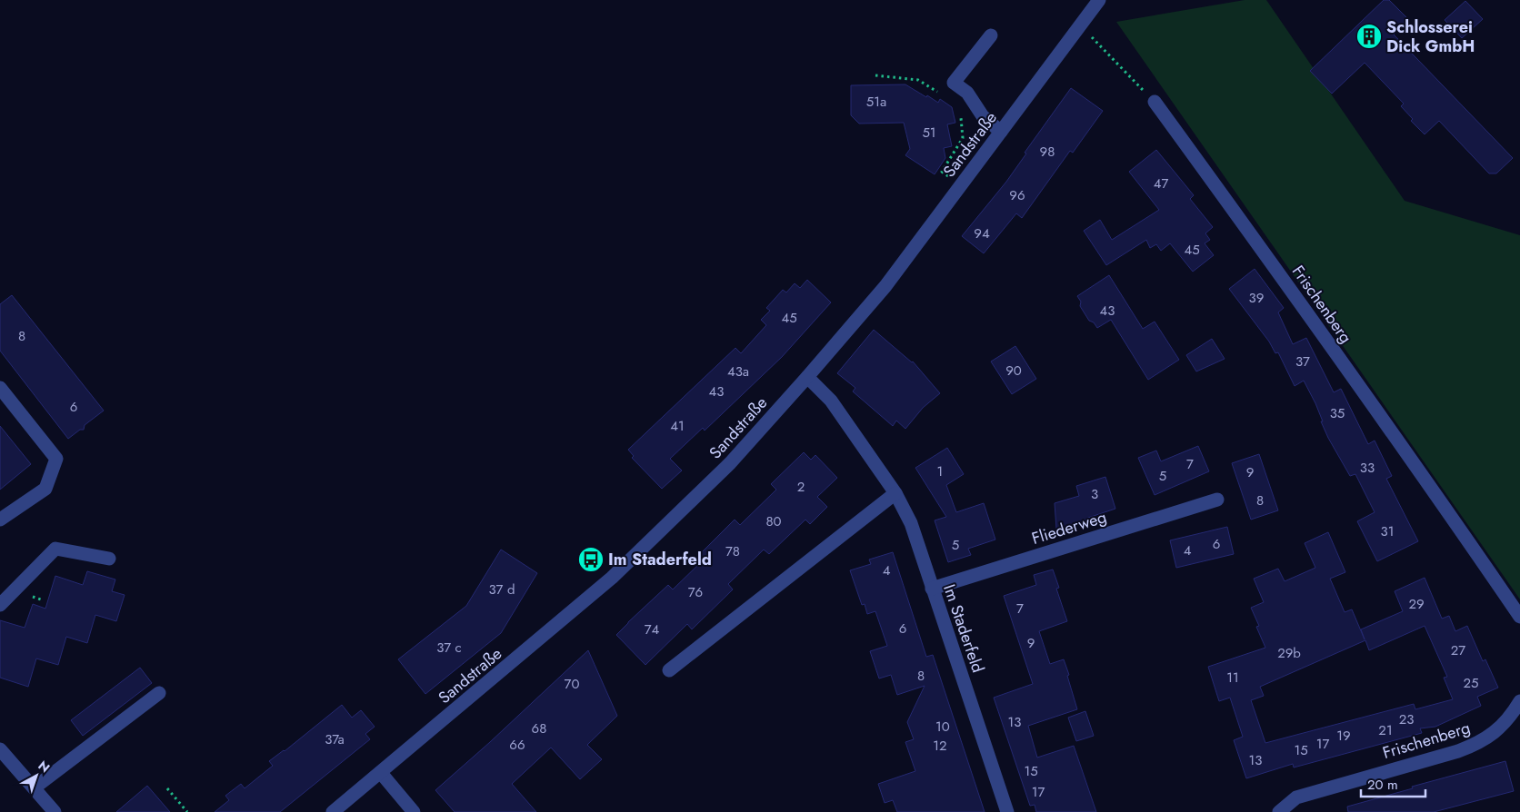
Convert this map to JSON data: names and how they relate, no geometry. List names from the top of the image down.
{
  "streets": {
    "street": [
      "Sandstraße",
      "Frischenberg",
      "Fliederweg",
      "Im Staderfeld"
    ]
  },
  "crossings": [
    ["Sandstraße", "Im Staderfeld"],
    ["Fliederweg", "Im Staderfeld"]
  ],
  "places": {
    "building": ["Schlosserei Dick GmbH"],
    "bus stop": ["Im Staderfeld"]
  },
  "house_numbers": [
    "51a",
    "51",
    "98",
    "47",
    "96",
    "94",
    "45",
    "39",
    "43",
    "45",
    "8",
    "37",
    "90",
    "43a",
    "43",
    "6",
    "35",
    "41",
    "7",
    "33",
    "1",
    "9",
    "5",
    "2",
    "3",
    "8",
    "80",
    "31",
    "6",
    "5",
    "4",
    "78",
    "4",
    "37 d",
    "76",
    "29",
    "7",
    "6",
    "74",
    "9",
    "37 c",
    "27",
    "29b",
    "8",
    "11",
    "25",
    "70",
    "23",
    "13",
    "10",
    "68",
    "21",
    "19",
    "37a",
    "17",
    "66",
    "12",
    "15",
    "13",
    "15",
    "17"
  ],
  "scale_bar": "20 m",
  "north": "top right"
}
